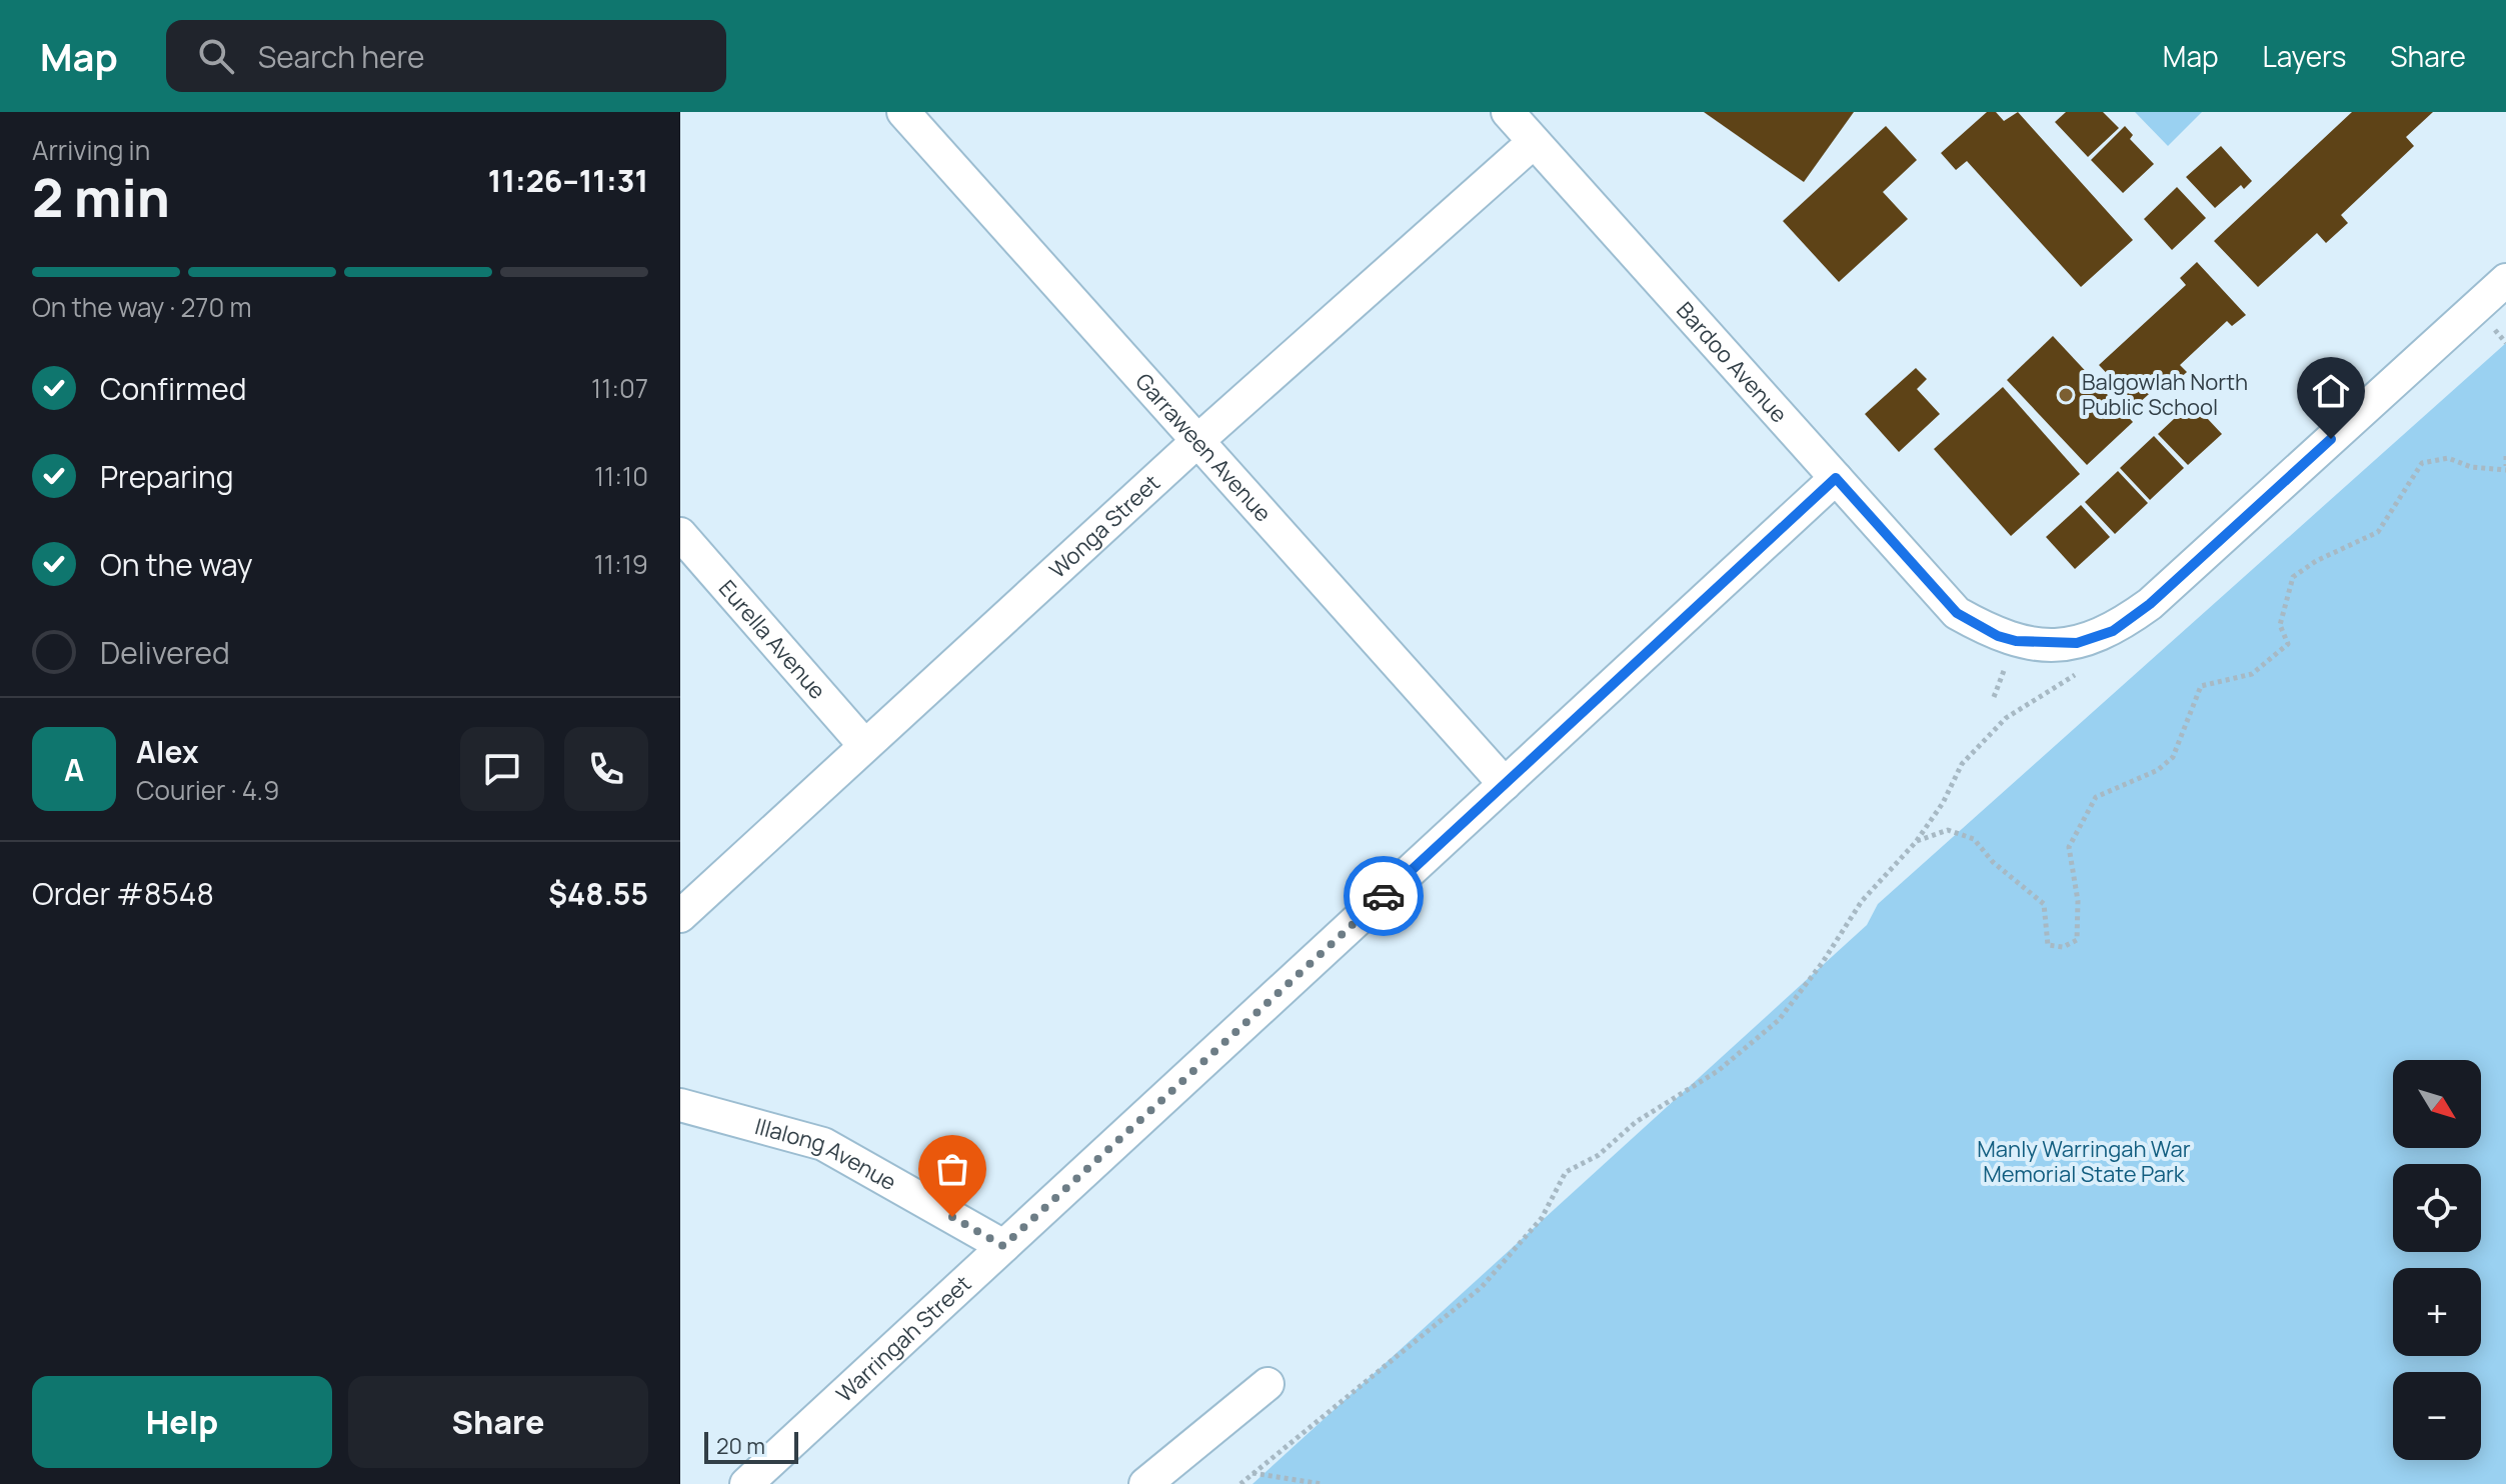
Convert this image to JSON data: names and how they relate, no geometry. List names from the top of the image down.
{
  "streets": {
    "street": [
      "Bardoo Avenue",
      "Garraween Avenue",
      "Wonga Street",
      "Eurella Avenue",
      "Illalong Avenue",
      "Warringah Street"
    ]
  },
  "crossings": [
    ["Bardoo Avenue", "Wonga Street"],
    ["Bardoo Avenue", "Warringah Street"],
    ["Garraween Avenue", "Wonga Street"],
    ["Garraween Avenue", "Warringah Street"],
    ["Wonga Street", "Eurella Avenue"],
    ["Illalong Avenue", "Warringah Street"]
  ],
  "parks": ["Manly Warringah War Memorial State Park"],
  "places": ["Balgowlah North Public School"],
  "scale_bar": "20 m",
  "north": "bottom right",
  "page": {
    "header": "Map",
    "search": "Search here",
    "nav": ["Map", "Layers", "Share"],
    "heading": ["2 min", "Arriving in", "11:26–11:31"],
    "panel": [
      "Alex",
      "Courier · 4.9",
      "Order #8548",
      "$48.55"
    ],
    "bar": "On the way · 270 m",
    "list": [
      ["Confirmed", "11:07"],
      ["Preparing", "11:10"],
      ["On the way", "11:19"],
      "Delivered"
    ],
    "round": "A",
    "map_buttons": ["+", "−"],
    "buttons": ["Help", "Share"],
    "scale": "20 m"
  }
}
